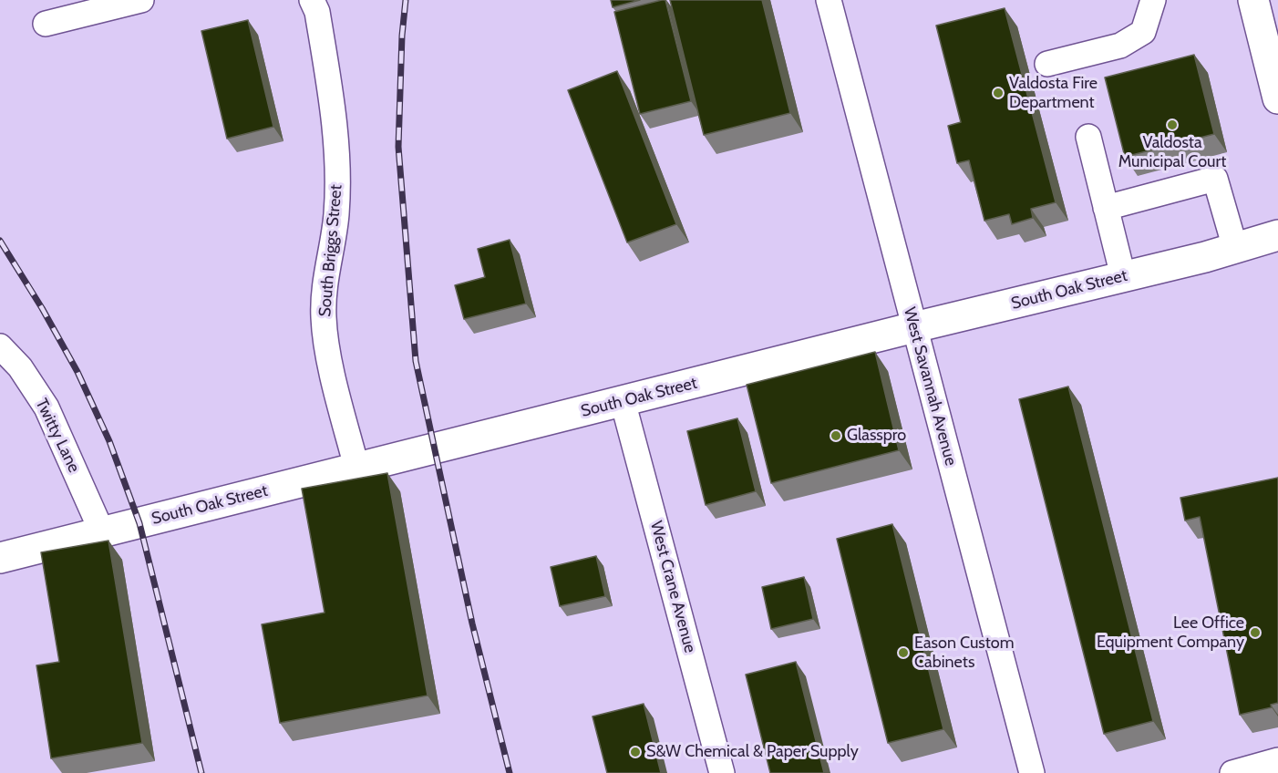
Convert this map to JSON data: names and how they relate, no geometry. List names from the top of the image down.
{
  "streets": {
    "main road": ["South Oak Street"],
    "street": [
      "South Briggs Street",
      "West Savannah Avenue",
      "Twitty Lane",
      "West Crane Avenue"
    ]
  },
  "crossings": [
    ["South Briggs Street", "South Oak Street"],
    ["South Oak Street", "West Savannah Avenue"],
    ["South Oak Street", "Twitty Lane"],
    ["South Oak Street", "West Crane Avenue"]
  ],
  "places": [
    "Valdosta Fire Department",
    "Valdosta Municipal Court",
    "Glasspro",
    "Lee Office Equipment Company",
    "Eason Custom Cabinets",
    "S&W Chemical & Paper Supply"
  ]
}
